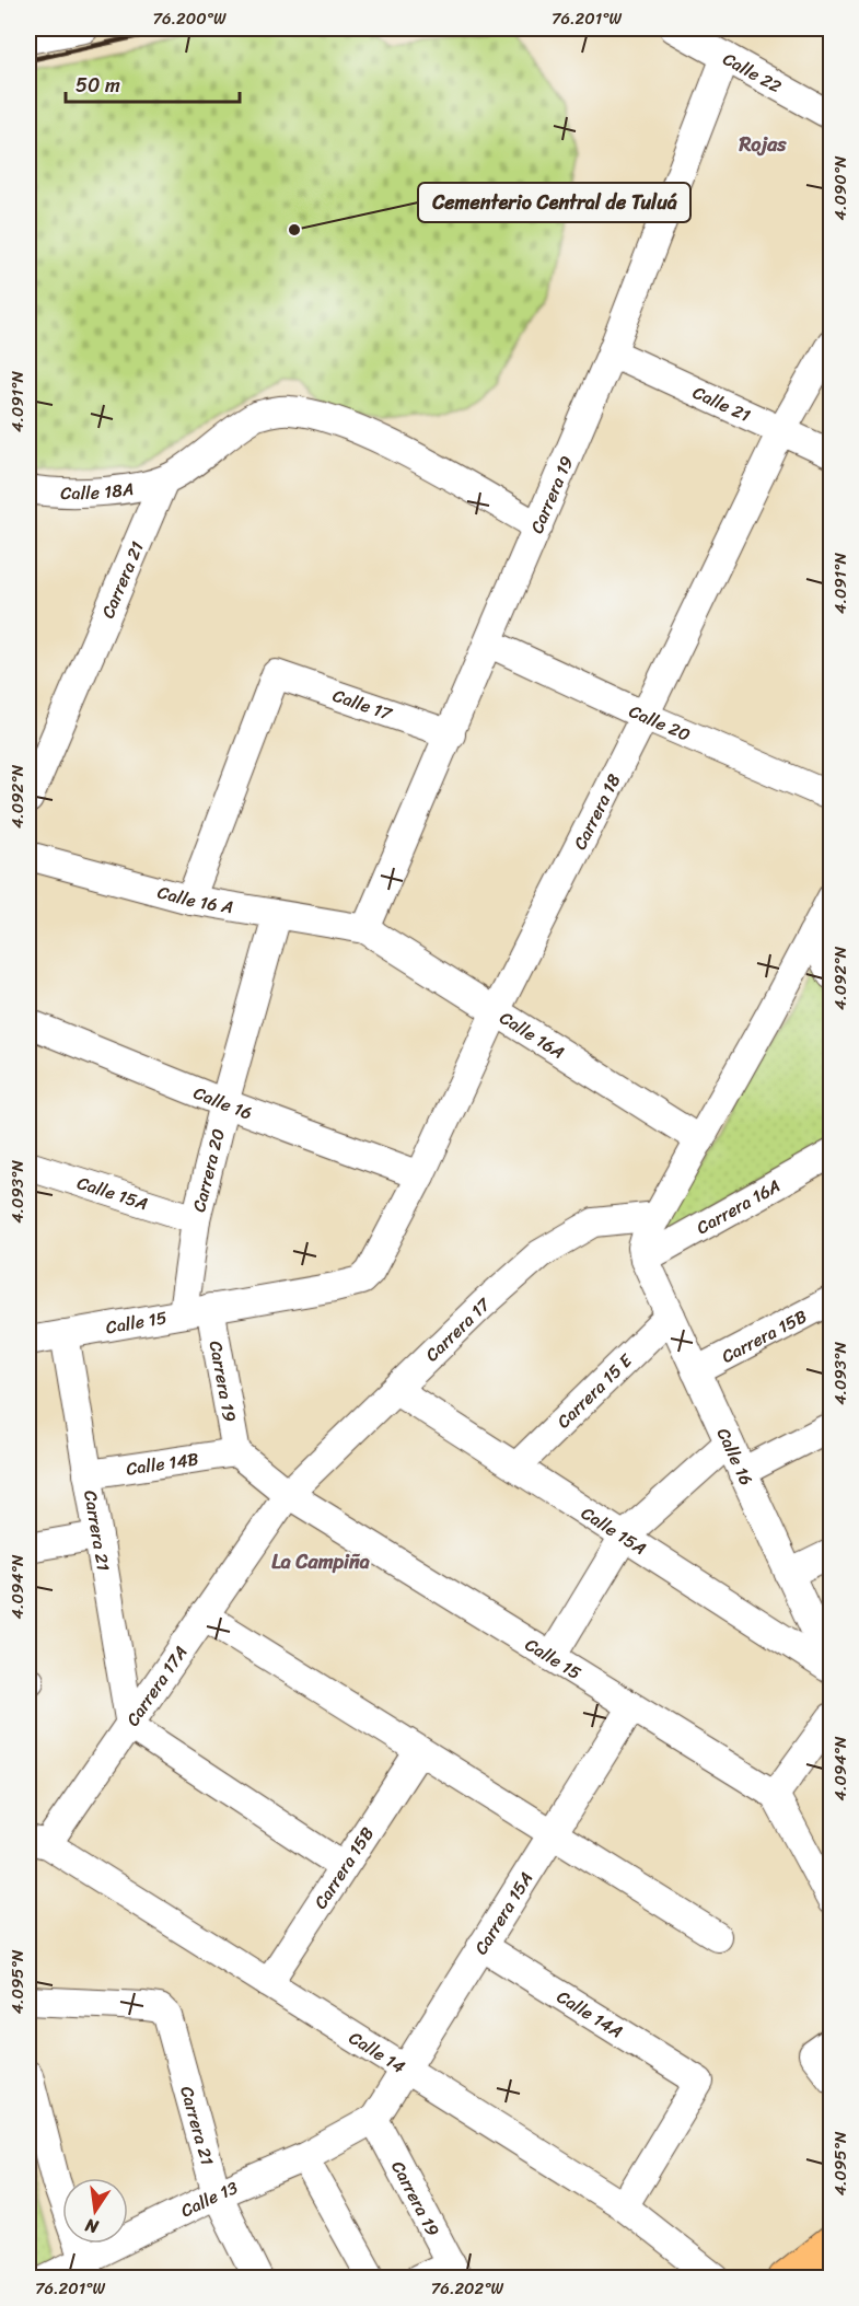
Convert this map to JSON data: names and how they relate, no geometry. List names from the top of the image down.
{
  "streets": {
    "street": [
      "Calle 22",
      "Calle 21",
      "Calle 18A",
      "Carrera 19",
      "Carrera 21",
      "Calle 17",
      "Calle 20",
      "Carrera 18",
      "Calle 16 A",
      "Calle 16A",
      "Calle 16",
      "Carrera 20",
      "Calle 15A",
      "Carrera 16A",
      "Calle 15",
      "Carrera 17",
      "Carrera 15B",
      "Carrera 15 E",
      "Calle 14B",
      "Carrera 17A",
      "Carrera 15A",
      "Calle 14A",
      "Calle 14",
      "Calle 13"
    ]
  },
  "crossings": [
    ["Calle 22", "Carrera 19"],
    ["Calle 21", "Carrera 19"],
    ["Calle 21", "Carrera 18"],
    ["Calle 18A", "Carrera 21"],
    ["Carrera 19", "Calle 17"],
    ["Carrera 19", "Calle 20"],
    ["Carrera 19", "Calle 16 A"],
    ["Carrera 19", "Calle 16A"],
    ["Carrera 19", "Calle 15"],
    ["Carrera 19", "Calle 14B"],
    ["Carrera 19", "Carrera 15A"],
    ["Carrera 19", "Calle 13"],
    ["Carrera 21", "Calle 15"],
    ["Carrera 21", "Calle 14B"],
    ["Carrera 21", "Carrera 17A"],
    ["Carrera 21", "Calle 13"],
    ["Calle 17", "Calle 16 A"],
    ["Calle 20", "Carrera 18"],
    ["Carrera 18", "Calle 16A"],
    ["Carrera 18", "Calle 16"],
    ["Carrera 18", "Calle 15"],
    ["Calle 16 A", "Calle 16A"],
    ["Calle 16 A", "Carrera 20"],
    ["Calle 16", "Carrera 20"],
    ["Calle 16", "Calle 15A"],
    ["Calle 16", "Carrera 16A"],
    ["Calle 16", "Carrera 15B"],
    ["Calle 16", "Carrera 15 E"],
    ["Carrera 20", "Calle 15A"],
    ["Carrera 20", "Calle 15"],
    ["Calle 15A", "Carrera 17"],
    ["Calle 15A", "Carrera 15 E"],
    ["Calle 15", "Carrera 17"],
    ["Calle 15", "Calle 14B"],
    ["Calle 15", "Carrera 17A"],
    ["Calle 15", "Carrera 15A"],
    ["Carrera 17", "Carrera 17A"],
    ["Carrera 15B", "Calle 14"],
    ["Carrera 17A", "Calle 14"],
    ["Carrera 15A", "Calle 14A"],
    ["Carrera 15A", "Calle 14"],
    ["Carrera 15A", "Calle 13"],
    ["Calle 14A", "Calle 14"]
  ],
  "districts": ["Rojas", "La Campiña"],
  "places": ["Cementerio Central de Tuluá"],
  "scale_bar": "50 m",
  "north": "bottom",
  "coordinates": [
    "76.200°W",
    "76.201°W",
    "4.090°N",
    "4.091°N",
    "4.092°N",
    "4.093°N",
    "4.094°N",
    "4.095°N",
    "76.202°W"
  ]
}
